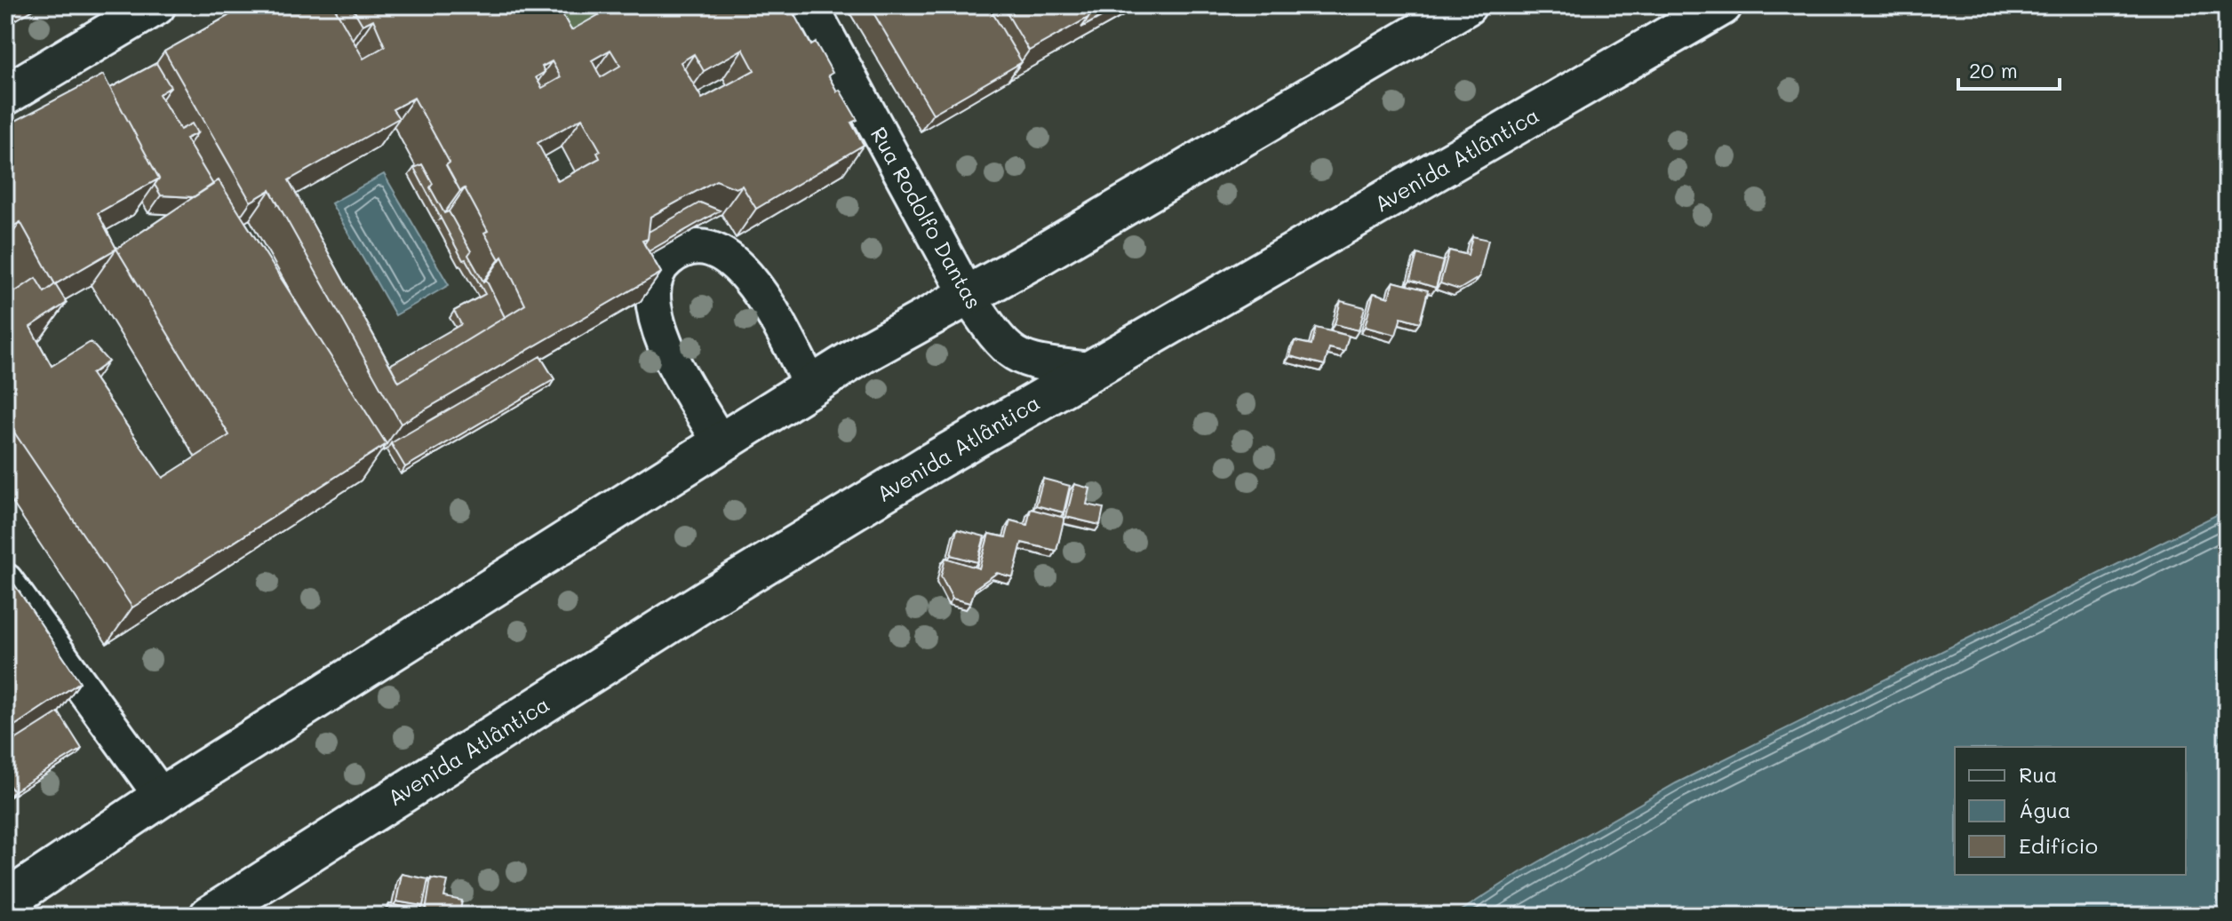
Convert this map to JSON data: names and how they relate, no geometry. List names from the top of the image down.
{
  "streets": {
    "main road": ["Avenida Atlântica"],
    "street": ["Rua Rodolfo Dantas"]
  },
  "crossings": [
    ["Avenida Atlântica", "Rua Rodolfo Dantas"]
  ],
  "legend": ["Rua", "Água", "Edifício"],
  "scale_bar": "20 m"
}
